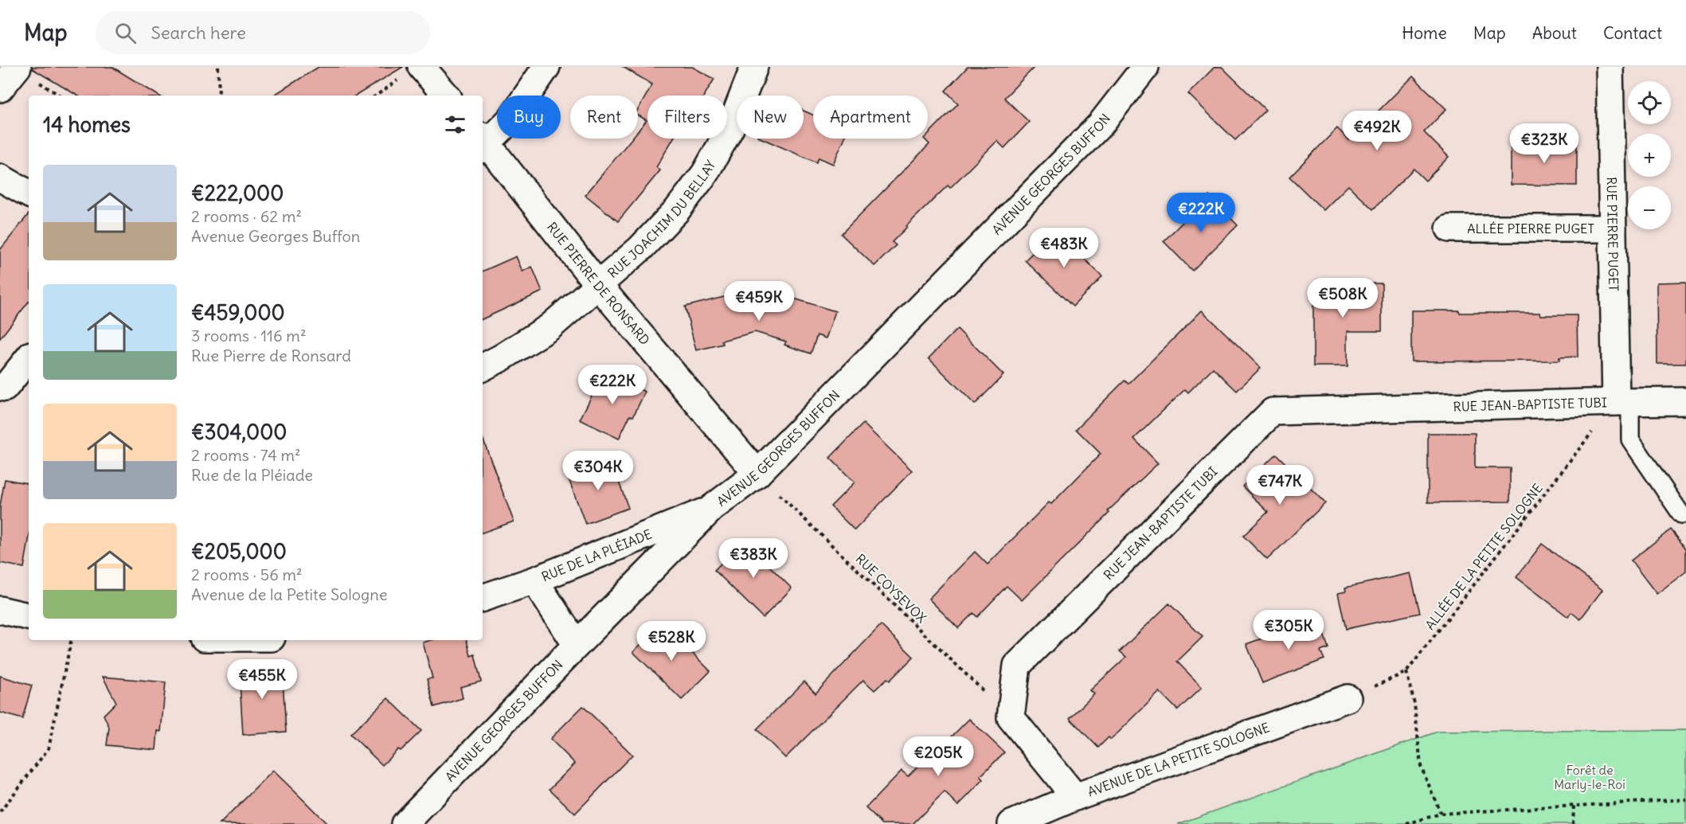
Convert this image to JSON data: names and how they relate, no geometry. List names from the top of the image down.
{
  "streets": {
    "street": [
      "AVENUE GEORGES BUFFON",
      "RUE JOACHIM DU BELLAY",
      "ALLÉE PIERRE PUGET",
      "RUE PIERRE PUGET",
      "RUE PIERRE DE RONSARD",
      "RUE JEAN-BAPTISTE TUBI",
      "RUE DE LA PLÉIADE",
      "AVENUE DE LA PETITE SOLOGNE"
    ],
    "path": ["ALLÉE DE LA PETITE SOLOGNE", "RUE COYSEVOX"]
  },
  "crossings": [
    ["AVENUE GEORGES BUFFON", "RUE PIERRE DE RONSARD"],
    ["AVENUE GEORGES BUFFON", "RUE DE LA PLÉIADE"],
    ["AVENUE GEORGES BUFFON", "RUE COYSEVOX"],
    ["RUE JOACHIM DU BELLAY", "RUE PIERRE DE RONSARD"],
    ["ALLÉE PIERRE PUGET", "RUE PIERRE PUGET"],
    ["RUE PIERRE PUGET", "RUE JEAN-BAPTISTE TUBI"],
    ["RUE PIERRE PUGET", "ALLÉE DE LA PETITE SOLOGNE"],
    ["RUE PIERRE DE RONSARD", "RUE COYSEVOX"],
    ["RUE JEAN-BAPTISTE TUBI", "ALLÉE DE LA PETITE SOLOGNE"],
    ["RUE JEAN-BAPTISTE TUBI", "RUE COYSEVOX"],
    ["ALLÉE DE LA PETITE SOLOGNE", "AVENUE DE LA PETITE SOLOGNE"]
  ],
  "parks": ["Forêt de Marly-le-Roi"],
  "page": {
    "header": "Map",
    "search": "Search here",
    "nav": [
      "Home",
      "Map",
      "About",
      "Contact"
    ],
    "map_buttons": ["+", "−"],
    "chip": [
      "Buy",
      "Rent",
      "Filters",
      "New",
      "Apartment"
    ],
    "heading": "14 homes",
    "price": [
      "€492K",
      "€323K",
      "€222K",
      "€483K",
      "€508K",
      "€459K",
      "€222K",
      "€304K",
      "€747K",
      "€383K",
      "€305K",
      "€528K",
      "€455K",
      "€205K"
    ],
    "list": [
      {
        "name": "€222,000",
        "note": "2 rooms · 62 m² · Avenue Georges Buffon"
      },
      {
        "name": "€459,000",
        "note": "3 rooms · 116 m² · Rue Pierre de Ronsard"
      },
      {
        "name": "€304,000",
        "note": "2 rooms · 74 m² · Rue de la Pléiade"
      },
      {
        "name": "€205,000",
        "note": "2 rooms · 56 m² · Avenue de la Petite Sologne"
      }
    ]
  }
}
